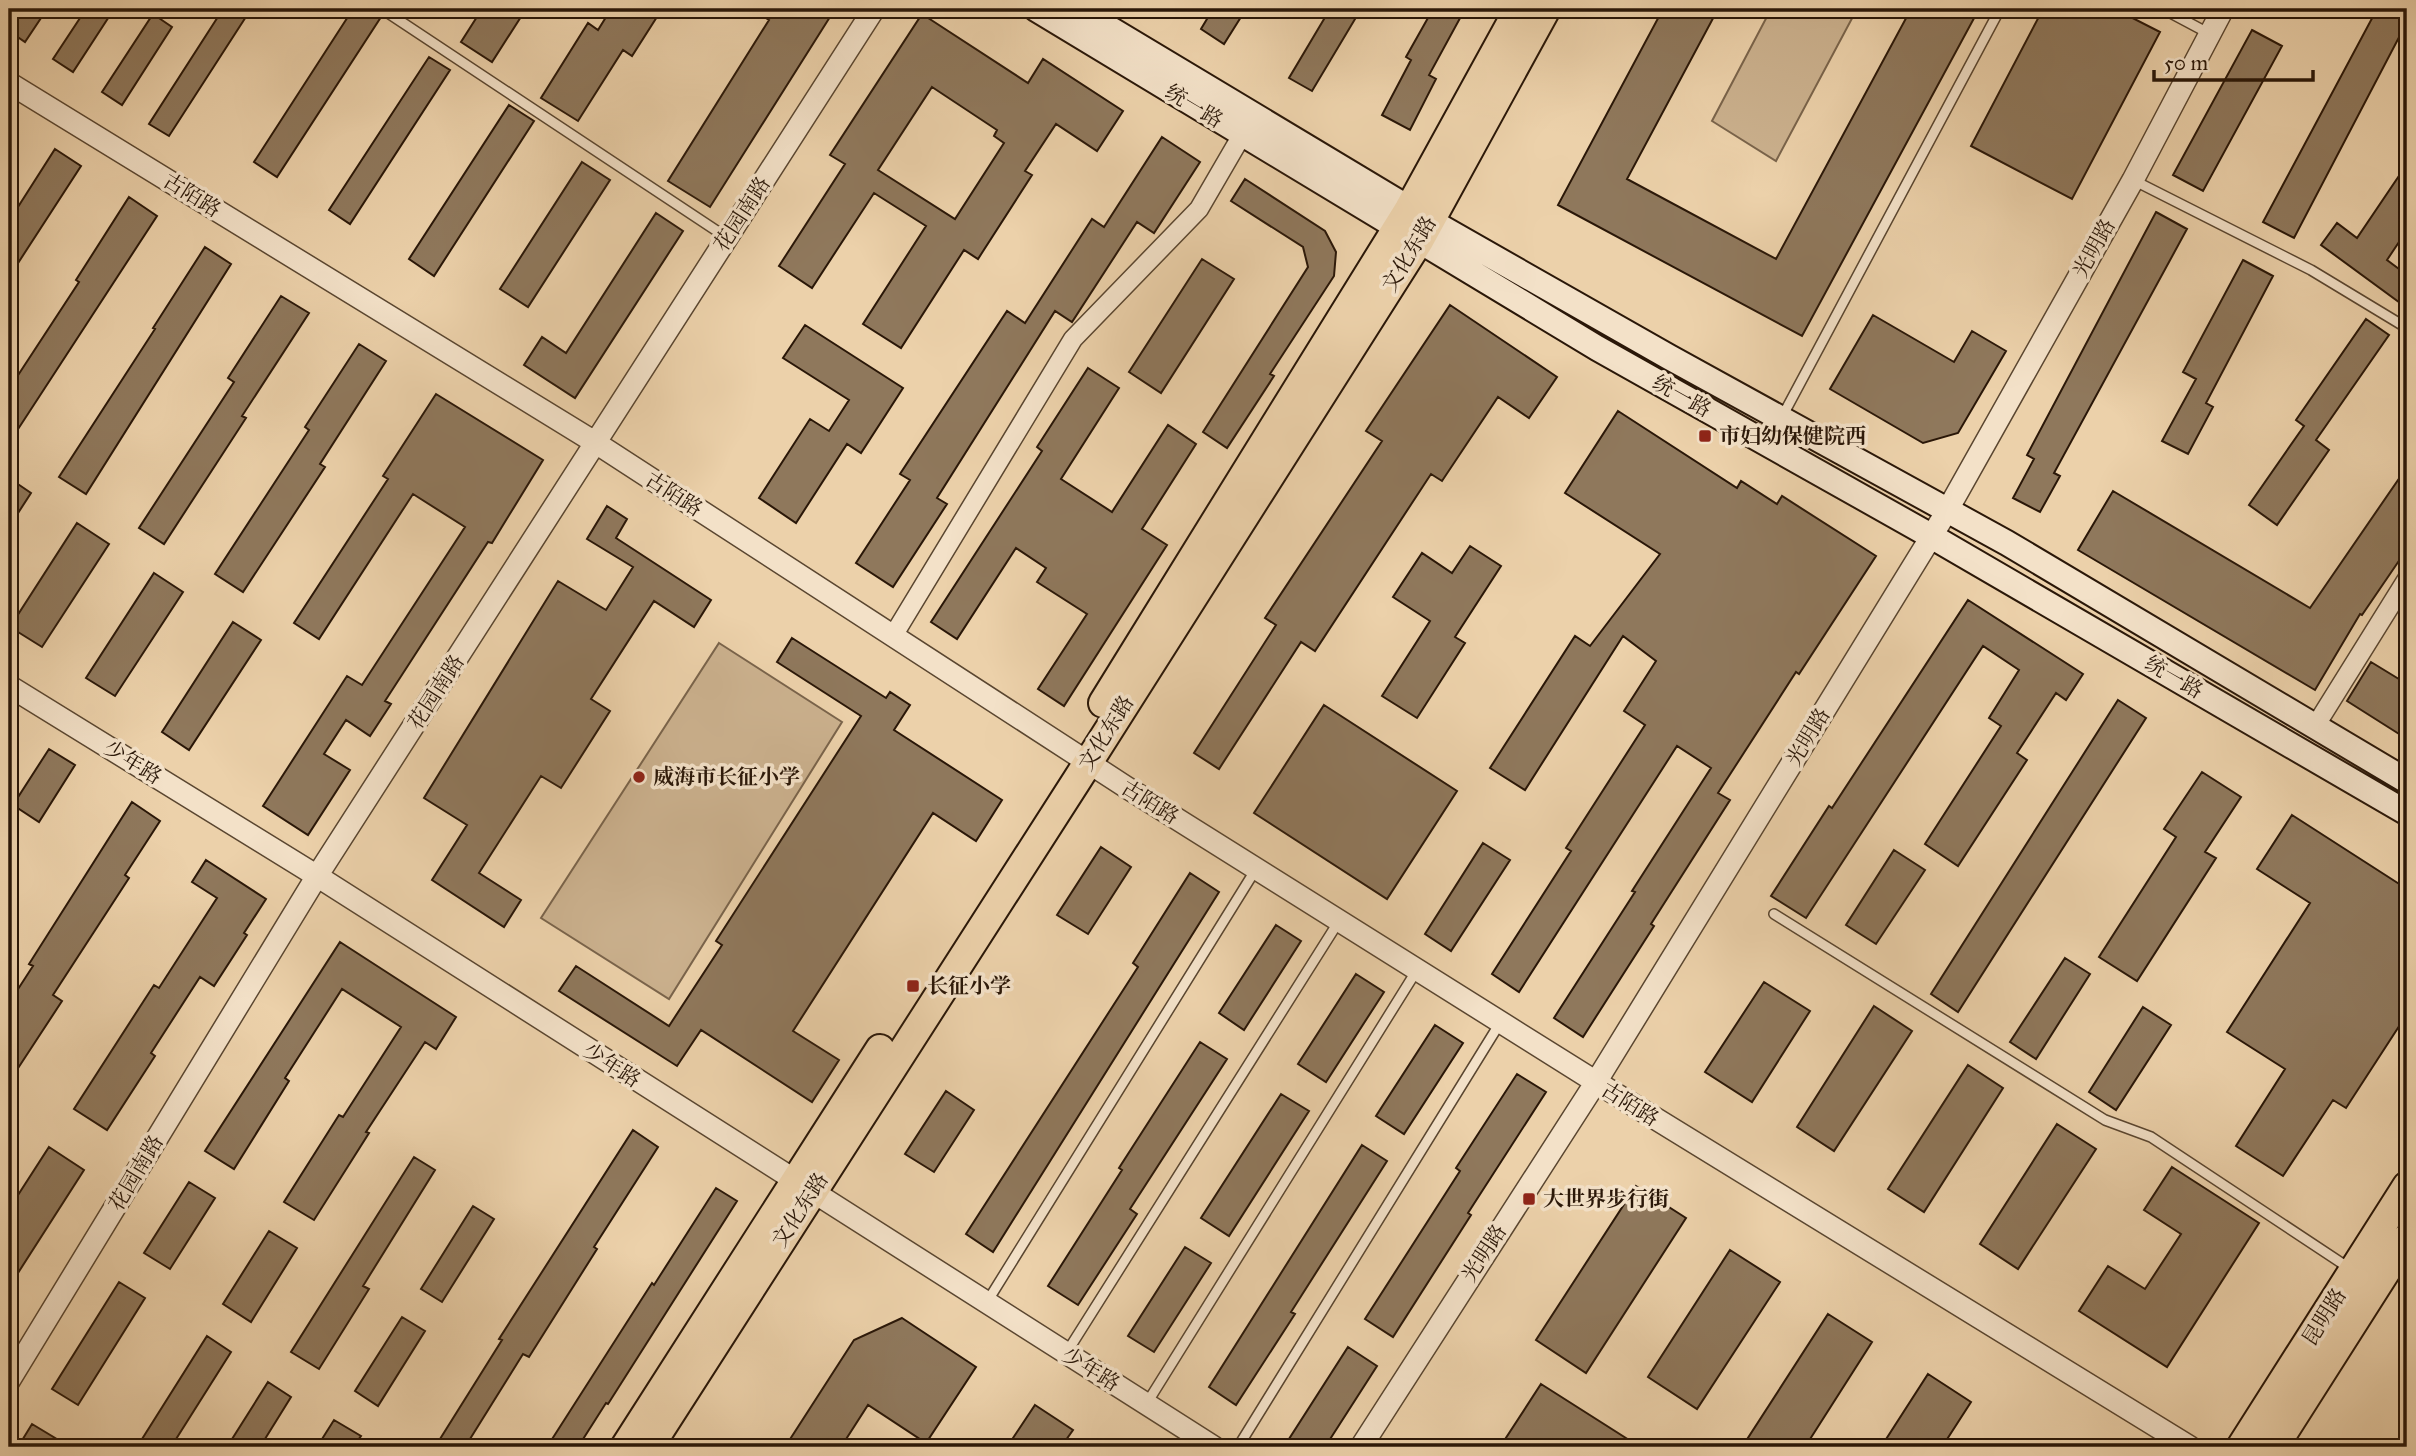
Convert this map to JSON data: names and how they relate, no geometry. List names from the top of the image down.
{
  "streets": {
    "main road": ["统一路", "文化东路", "昆明路"],
    "street": [
      "古陌路",
      "花园南路",
      "光明路",
      "少年路"
    ]
  },
  "crossings": [
    ["统一路", "光明路"],
    ["统一路", "文化东路"],
    ["古陌路", "花园南路"],
    ["古陌路", "光明路"],
    ["古陌路", "文化东路"],
    ["花园南路", "少年路"],
    ["文化东路", "少年路"]
  ],
  "places": {
    "transit": ["市妇幼保健院西", "长征小学", "大世界步行街"],
    "other": ["威海市长征小学"]
  },
  "scale_bar": "50 m"
}
